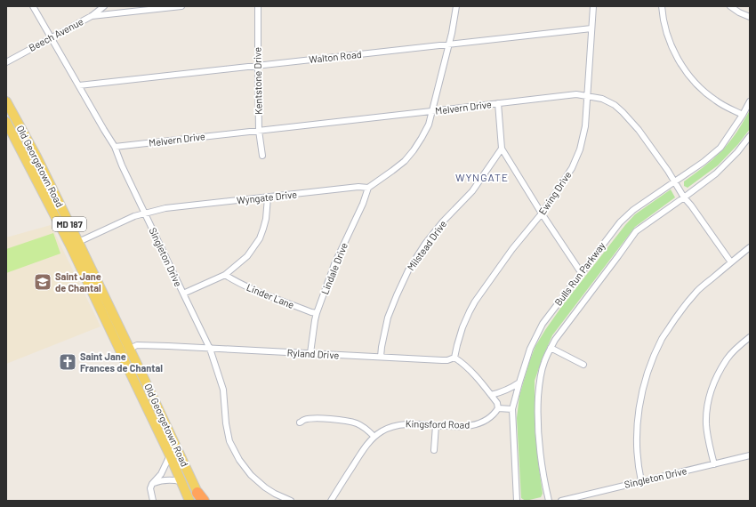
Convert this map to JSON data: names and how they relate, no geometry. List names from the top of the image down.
{
  "streets": {
    "main road": ["Old Georgetown Road", "MD 187"],
    "street": [
      "Beech Avenue",
      "Walton Road",
      "Kentstone Drive",
      "Melvern Drive",
      "Ewing Drive",
      "Wyngate Drive",
      "Milstead Drive",
      "Singleton Drive",
      "Lindale Drive",
      "Bulls Run Parkway",
      "Linder Lane",
      "Ryland Drive",
      "Kingsford Road"
    ]
  },
  "crossings": [
    ["Beech Avenue", "Singleton Drive"],
    ["Walton Road", "Kentstone Drive"],
    ["Walton Road", "Ewing Drive"],
    ["Walton Road", "Singleton Drive"],
    ["Kentstone Drive", "Melvern Drive"],
    ["Melvern Drive", "Ewing Drive"],
    ["Melvern Drive", "Singleton Drive"],
    ["Melvern Drive", "Bulls Run Parkway"],
    ["Old Georgetown Road", "Wyngate Drive"],
    ["Old Georgetown Road", "Ryland Drive"],
    ["Ewing Drive", "Ryland Drive"],
    ["Wyngate Drive", "Singleton Drive"],
    ["Wyngate Drive", "Lindale Drive"],
    ["Milstead Drive", "Ryland Drive"],
    ["Singleton Drive", "Ryland Drive"],
    ["Lindale Drive", "Linder Lane"],
    ["Lindale Drive", "Ryland Drive"]
  ],
  "districts": ["WYNGATE"],
  "places": {
    "school or university": ["Saint Jane de Chantal"],
    "church": ["Saint Jane Frances de Chantal"]
  }
}
